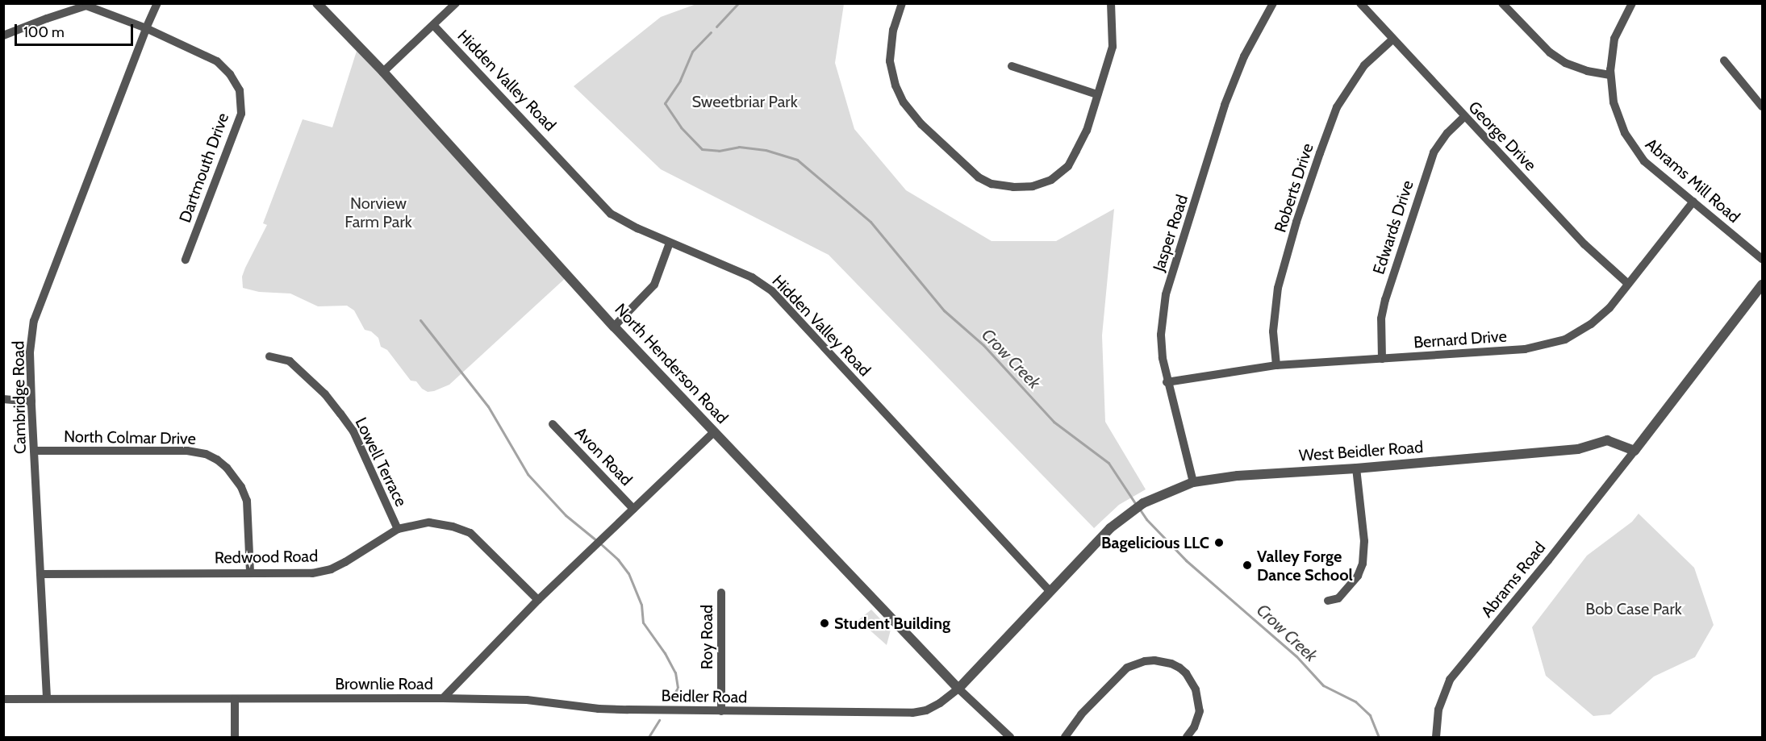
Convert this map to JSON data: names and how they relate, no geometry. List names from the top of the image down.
{
  "streets": {
    "street": [
      "Hidden Valley Road",
      "George Drive",
      "Dartmouth Drive",
      "Abrams Mill Road",
      "Roberts Drive",
      "Edwards Drive",
      "Jasper Road",
      "Bernard Drive",
      "North Henderson Road",
      "Cambridge Road",
      "North Colmar Drive",
      "West Beidler Road",
      "Avon Road",
      "Lowell Terrace",
      "Redwood Road",
      "Abrams Road",
      "Roy Road",
      "Brownlie Road",
      "Beidler Road"
    ]
  },
  "crossings": [
    ["Hidden Valley Road", "West Beidler Road"],
    ["George Drive", "Roberts Drive"],
    ["George Drive", "Edwards Drive"],
    ["George Drive", "Bernard Drive"],
    ["Dartmouth Drive", "Cambridge Road"],
    ["Abrams Mill Road", "Bernard Drive"],
    ["Roberts Drive", "Bernard Drive"],
    ["Edwards Drive", "Bernard Drive"],
    ["Jasper Road", "Bernard Drive"],
    ["Jasper Road", "West Beidler Road"],
    ["North Henderson Road", "West Beidler Road"],
    ["North Henderson Road", "Brownlie Road"],
    ["North Henderson Road", "Beidler Road"],
    ["Cambridge Road", "North Colmar Drive"],
    ["Cambridge Road", "Redwood Road"],
    ["Cambridge Road", "Brownlie Road"],
    ["North Colmar Drive", "Redwood Road"],
    ["West Beidler Road", "Abrams Road"],
    ["West Beidler Road", "Beidler Road"],
    ["Avon Road", "Brownlie Road"],
    ["Lowell Terrace", "Redwood Road"],
    ["Redwood Road", "Brownlie Road"],
    ["Roy Road", "Beidler Road"],
    ["Brownlie Road", "Beidler Road"]
  ],
  "water": ["Crow Creek"],
  "parks": ["Sweetbriar Park", "Norview Farm Park", "Bob Case Park"],
  "places": ["Bagelicious LLC", "Valley Forge Dance School", "Student Building"],
  "scale_bar": "100 m"
}
